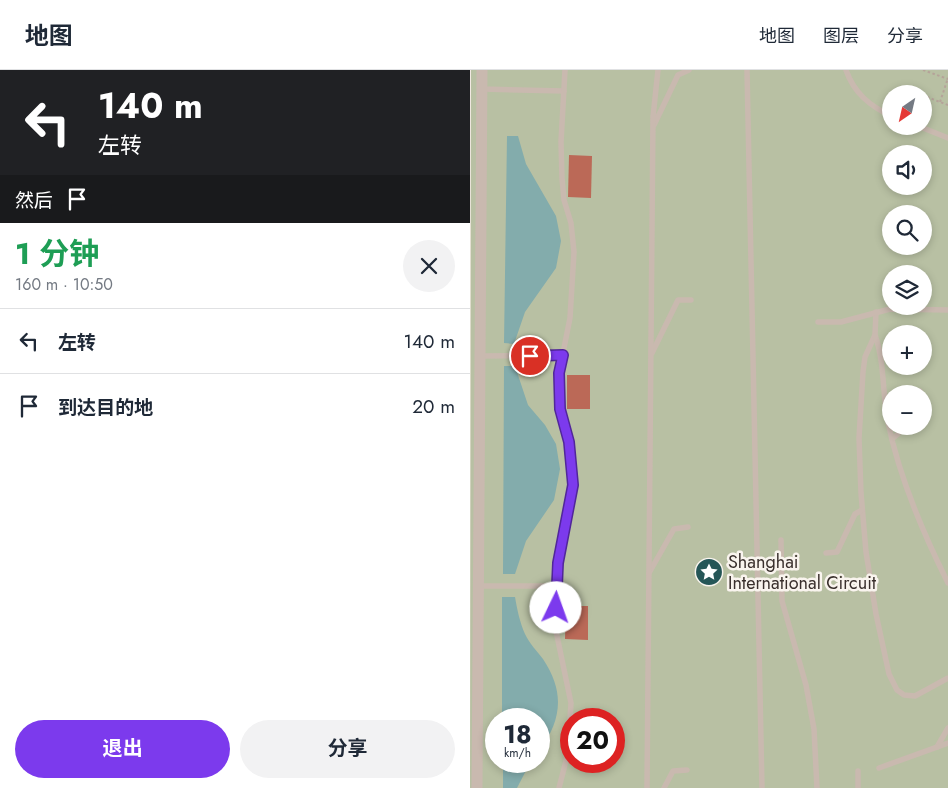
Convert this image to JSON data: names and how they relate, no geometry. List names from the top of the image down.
{
  "places": {
    "place": ["Shanghai International Circuit"]
  },
  "north": "bottom left",
  "page": {
    "header": "地图",
    "nav": ["地图", "图层", "分享"],
    "turn": ["140 m", "左转"],
    "map_buttons": ["+", "−"],
    "then": "然后",
    "heading": ["1 分钟", "160 m · 10:50"],
    "list": [
      {
        "name": "左转",
        "value": "140 m"
      },
      {
        "name": "到达目的地",
        "value": "20 m"
      }
    ],
    "speed": "18 km/h",
    "limit": "20",
    "buttons": ["退出", "分享"]
  }
}
